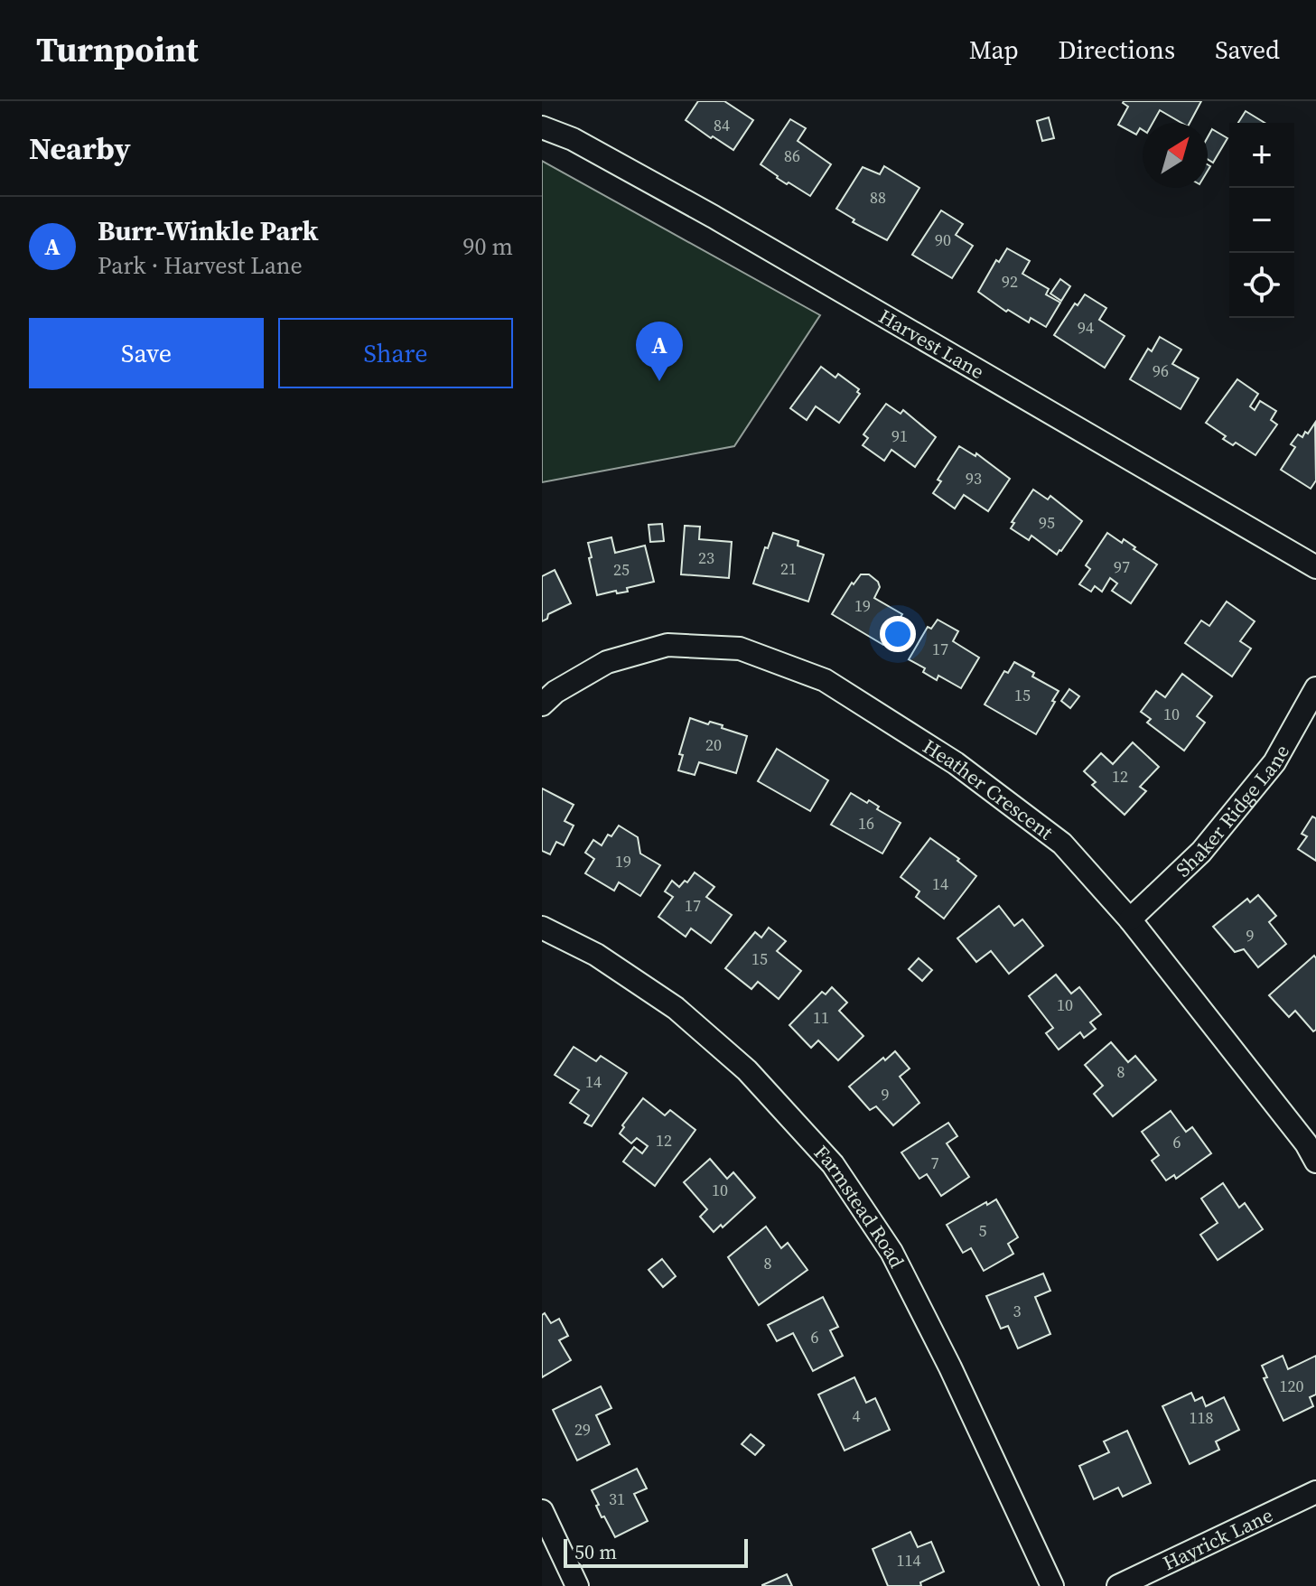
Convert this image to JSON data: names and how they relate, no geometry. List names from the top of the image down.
{
  "streets": {
    "street": [
      "Harvest Lane",
      "Heather Crescent",
      "Shaker Ridge Lane",
      "Farmstead Road",
      "Hayrick Lane"
    ]
  },
  "crossings": [
    ["Heather Crescent", "Shaker Ridge Lane"]
  ],
  "house_numbers": [
    "84",
    "86",
    "88",
    "90",
    "92",
    "94",
    "96",
    "91",
    "93",
    "95",
    "23",
    "97",
    "21",
    "25",
    "19",
    "17",
    "15",
    "10",
    "20",
    "12",
    "16",
    "19",
    "14",
    "17",
    "9",
    "15",
    "10",
    "11",
    "8",
    "14",
    "9",
    "12",
    "6",
    "7",
    "10",
    "5",
    "8",
    "3",
    "6",
    "120",
    "4",
    "118",
    "29",
    "31",
    "114"
  ],
  "scale_bar": "50 m",
  "north": "top right",
  "page": {
    "header": "Turnpoint",
    "nav": ["Map", "Directions", "Saved"],
    "heading": "Nearby",
    "map_buttons": ["+", "−"],
    "list": [
      {
        "mark": "A",
        "name": "Burr-Winkle Park",
        "note": "Park · Harvest Lane",
        "value": "90 m"
      }
    ],
    "buttons": ["Save", "Share"],
    "pins": "A",
    "scale": "50 m"
  }
}
